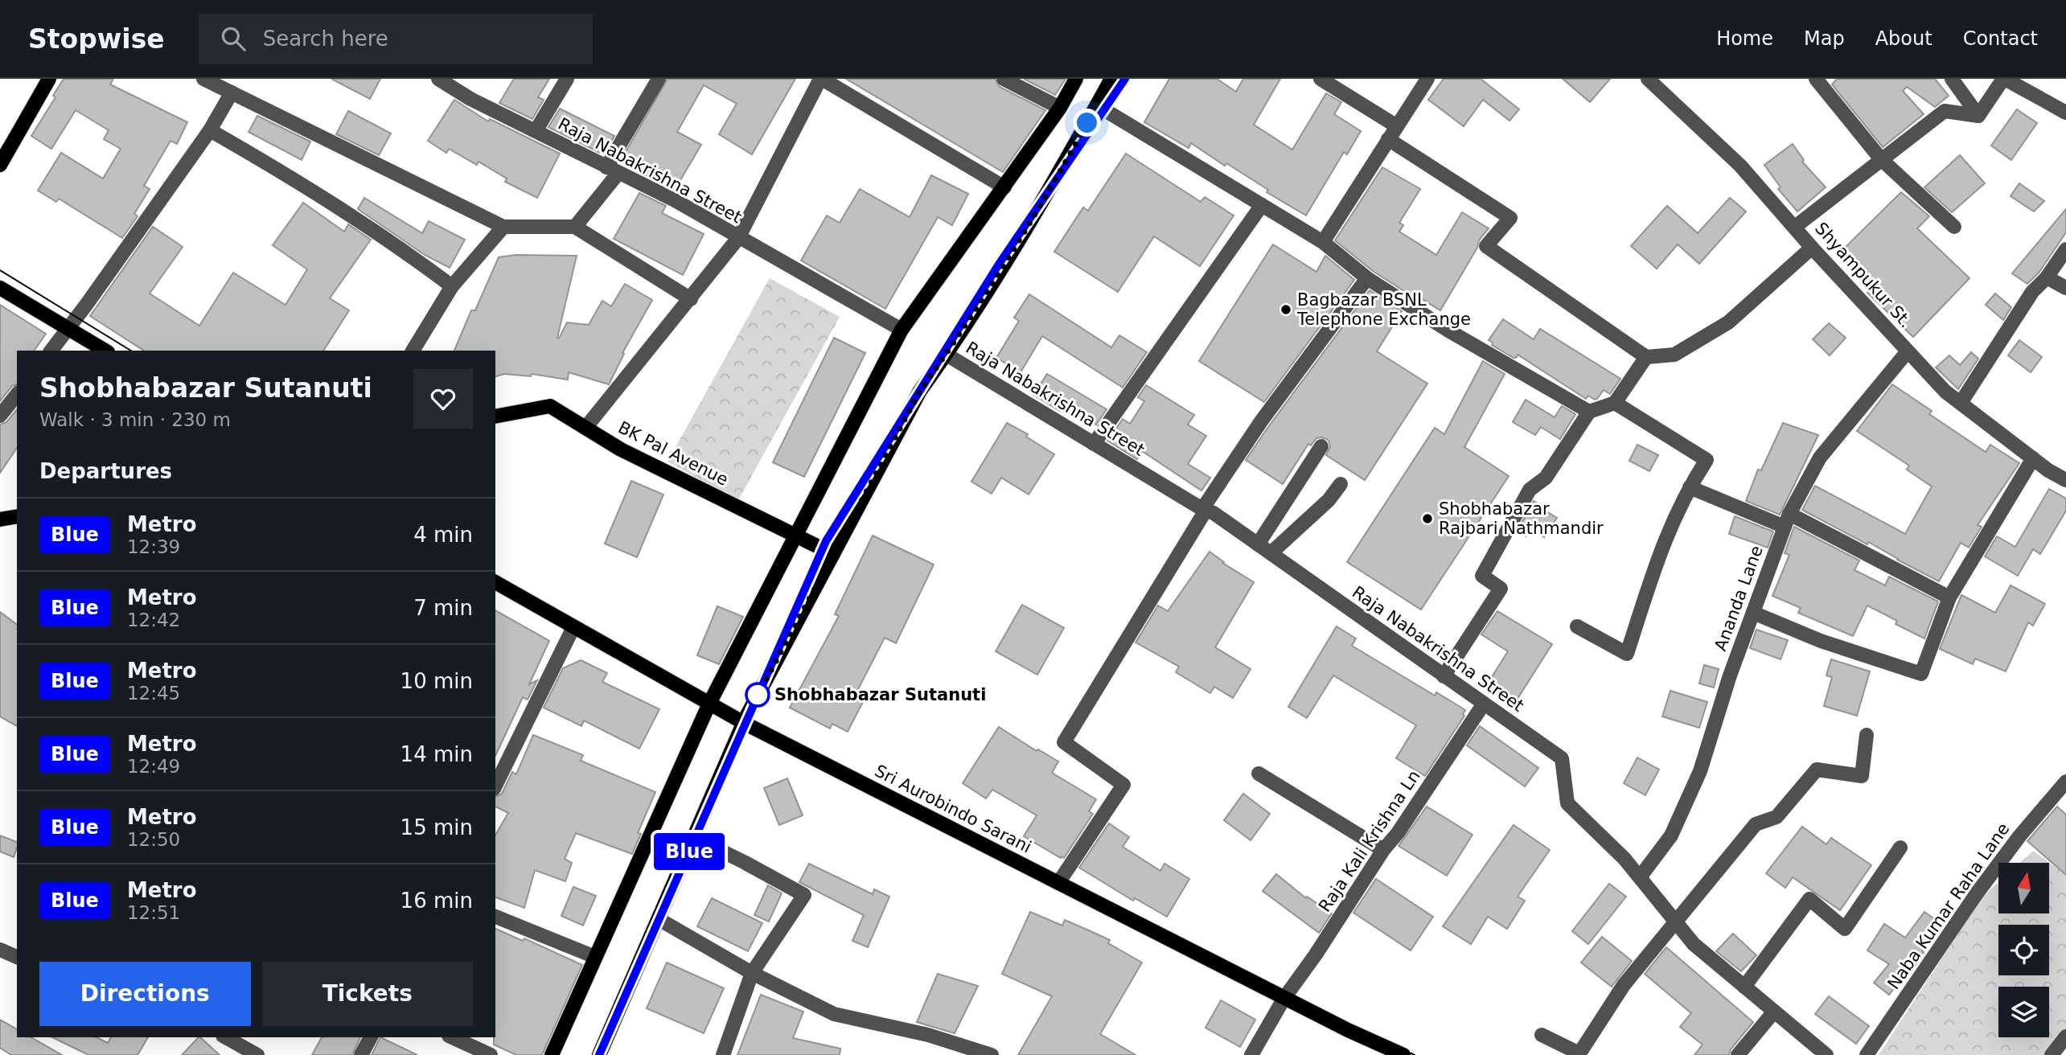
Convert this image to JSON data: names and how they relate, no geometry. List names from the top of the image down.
{
  "streets": {
    "main road": ["BK Pal Avenue", "Sri Aurobindo Sarani"],
    "street": [
      "Raja Nabakrishna Street",
      "Shyampukur St.",
      "Ananda Lane",
      "Raja Kali Krishna Ln",
      "Naba Kumar Raha Lane"
    ]
  },
  "crossings": [
    ["Raja Nabakrishna Street", "Ananda Lane"],
    ["Raja Nabakrishna Street", "Raja Kali Krishna Ln"],
    ["Shyampukur St.", "Ananda Lane"],
    ["Sri Aurobindo Sarani", "Raja Kali Krishna Ln"]
  ],
  "places": ["Bagbazar BSNL Telephone Exchange", "Shobhabazar Rajbari Nathmandir", "Shobhabazar Sutanuti"],
  "lines": ["metro line Blue"],
  "north": "top",
  "page": {
    "header": "Stopwise",
    "search": "Search here",
    "nav": [
      "Home",
      "Map",
      "About",
      "Contact"
    ],
    "on_map": "Blue",
    "heading": [
      ["Shobhabazar Sutanuti", "Walk · 3 min · 230 m"],
      "Departures"
    ],
    "list": [
      {
        "mark": "Blue",
        "name": "Metro",
        "note": "12:39",
        "value": "4 min"
      },
      {
        "mark": "Blue",
        "name": "Metro",
        "note": "12:42",
        "value": "7 min"
      },
      {
        "mark": "Blue",
        "name": "Metro",
        "note": "12:45",
        "value": "10 min"
      },
      {
        "mark": "Blue",
        "name": "Metro",
        "note": "12:49",
        "value": "14 min"
      },
      {
        "mark": "Blue",
        "name": "Metro",
        "note": "12:50",
        "value": "15 min"
      },
      {
        "mark": "Blue",
        "name": "Metro",
        "note": "12:51",
        "value": "16 min"
      }
    ],
    "buttons": ["Directions", "Tickets"]
  }
}
